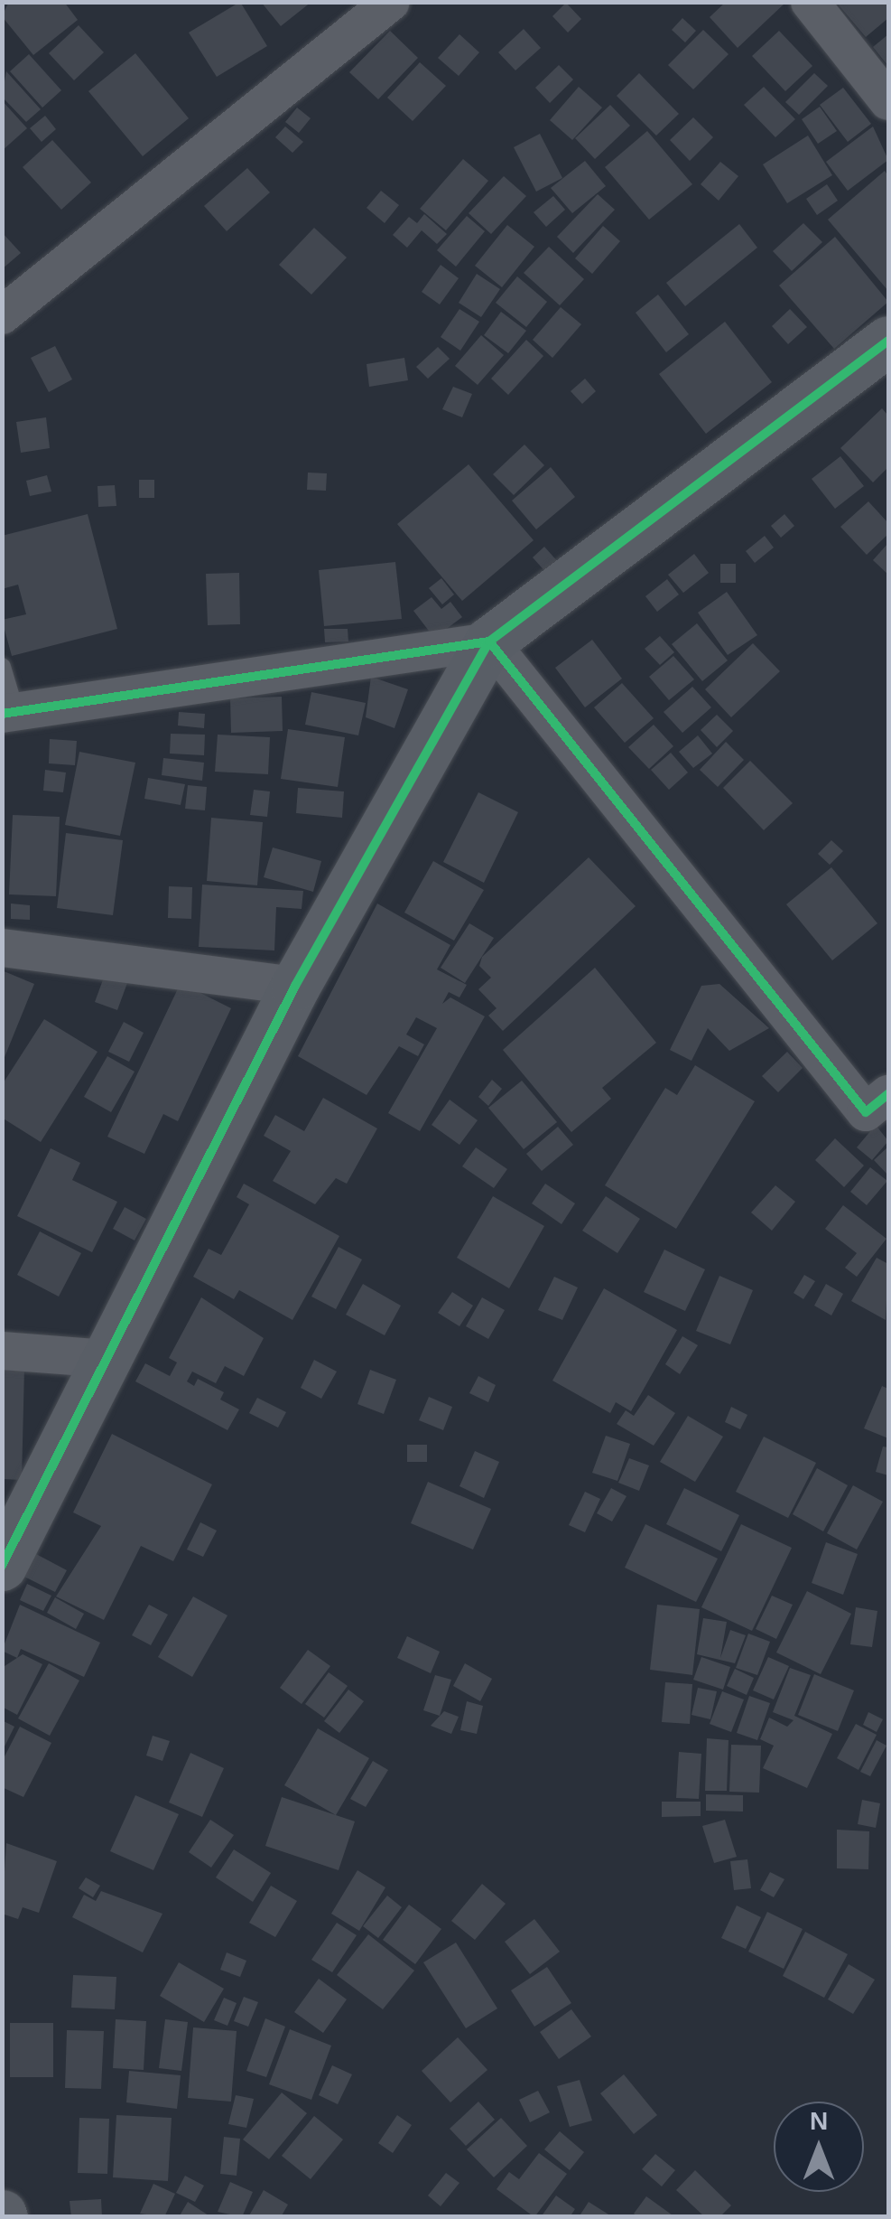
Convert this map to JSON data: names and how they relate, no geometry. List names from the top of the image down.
{
  "north": "top"
}
